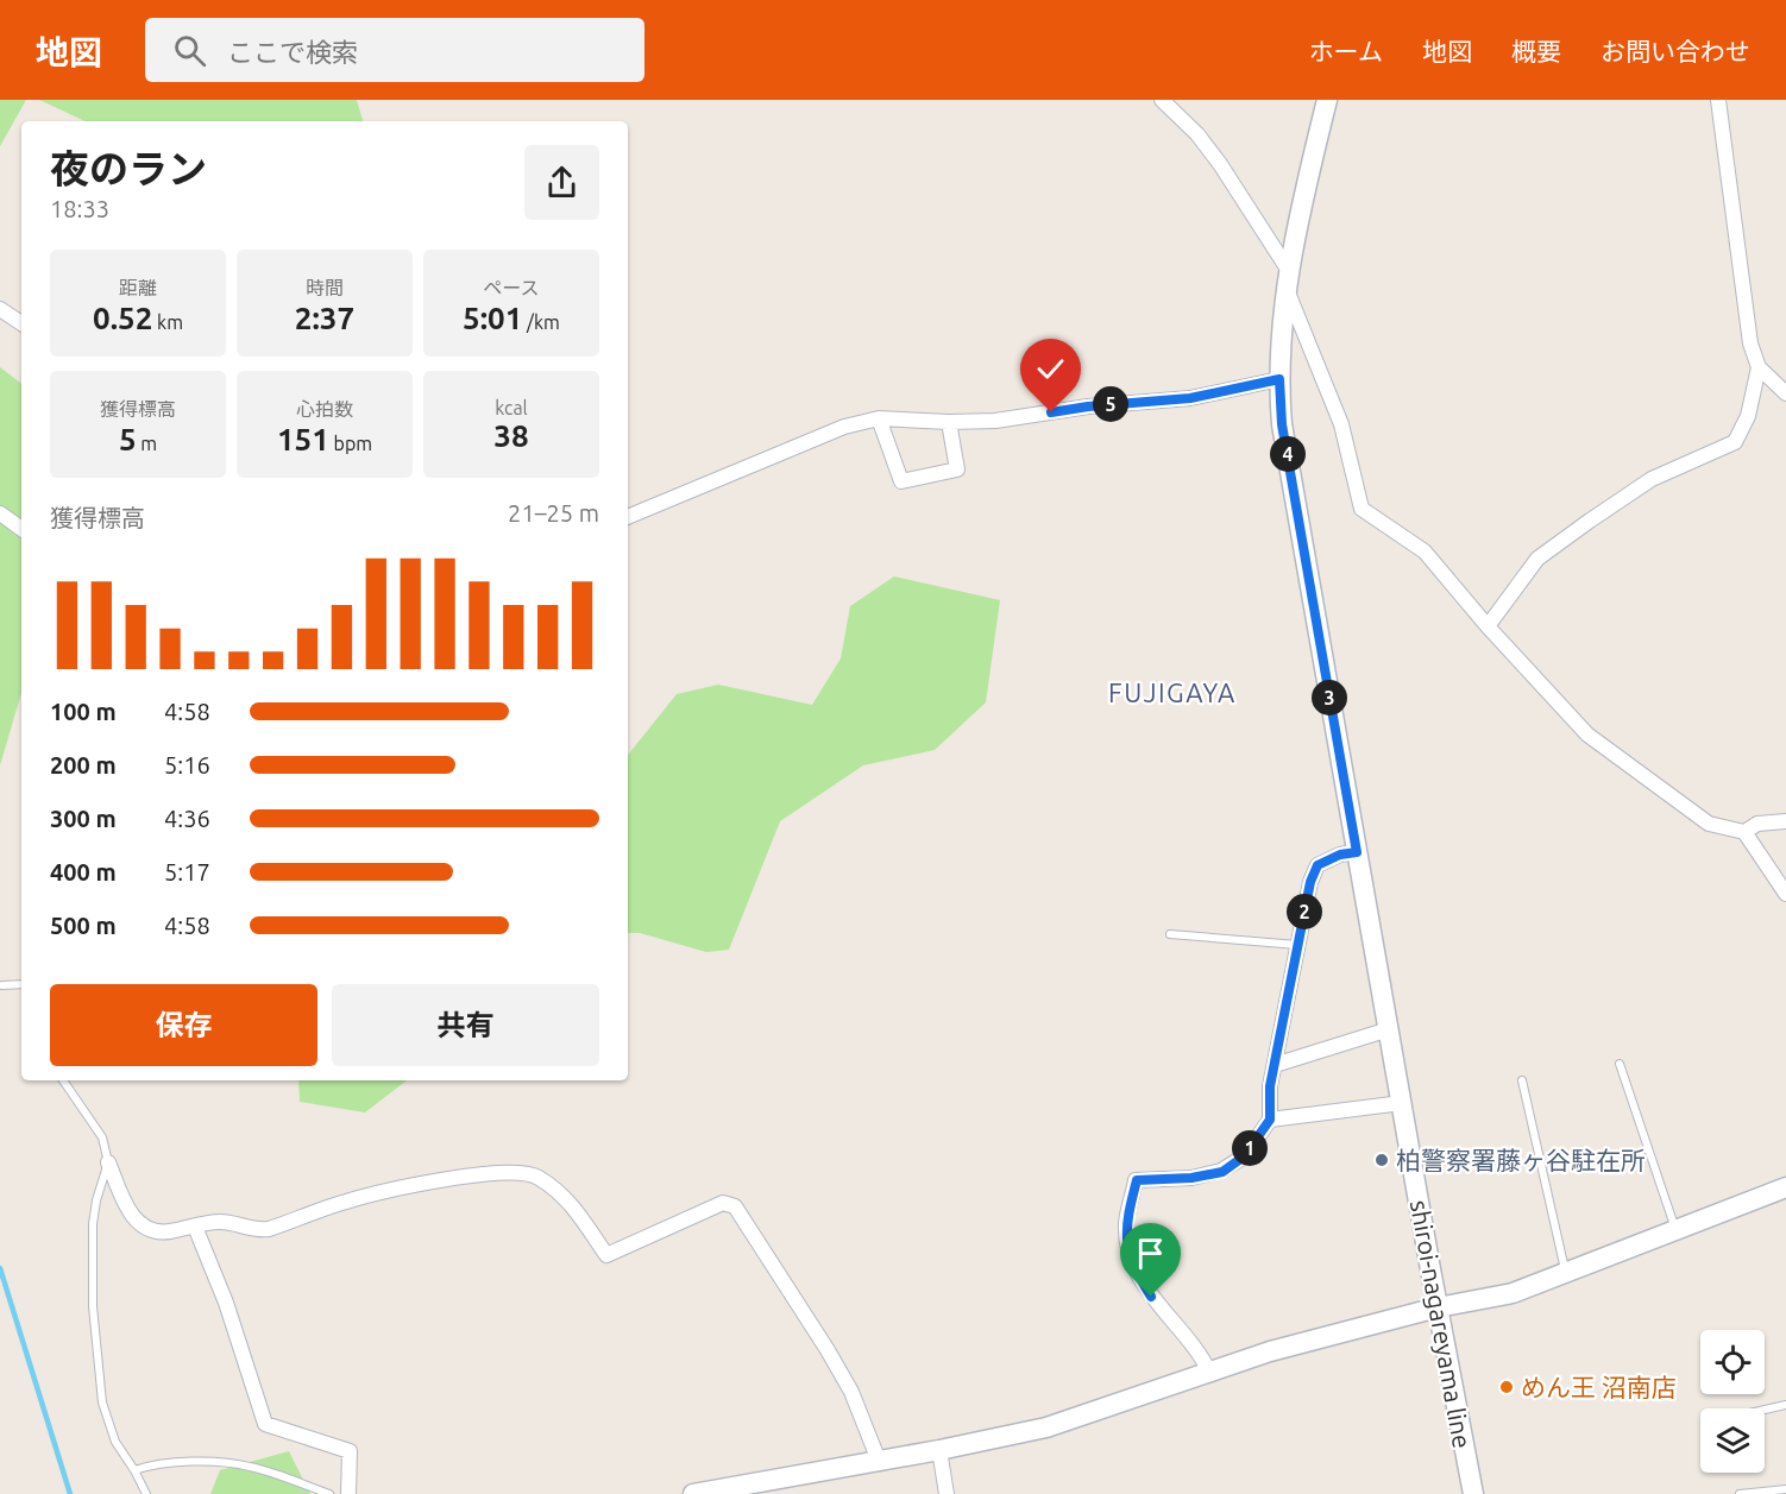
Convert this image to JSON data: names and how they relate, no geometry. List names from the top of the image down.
{
  "streets": {
    "main road": ["shiroi-nagareyama line"]
  },
  "districts": ["FUJIGAYA"],
  "places": ["柏警察署藤ヶ谷駐在所", "めん王 沼南店"],
  "page": {
    "header": "地図",
    "search": "ここで検索",
    "nav": [
      "ホーム",
      "地図",
      "概要",
      "お問い合わせ"
    ],
    "heading": ["夜のラン", "18:33"],
    "stats": [
      ["距離", "0.52 km"],
      ["時間", "2:37"],
      ["ペース", "5:01 /km"],
      ["獲得標高", "5 m"],
      ["心拍数", "151 bpm"],
      ["kcal", "38"]
    ],
    "pins": [
      "5",
      "4",
      "3",
      "2",
      "1"
    ],
    "chart": ["獲得標高", "21–25 m"],
    "list": [
      {
        "name": "100 m",
        "note": "4:58"
      },
      {
        "name": "200 m",
        "note": "5:16"
      },
      {
        "name": "300 m",
        "note": "4:36"
      },
      {
        "name": "400 m",
        "note": "5:17"
      },
      {
        "name": "500 m",
        "note": "4:58"
      }
    ],
    "buttons": ["保存", "共有"]
  }
}
